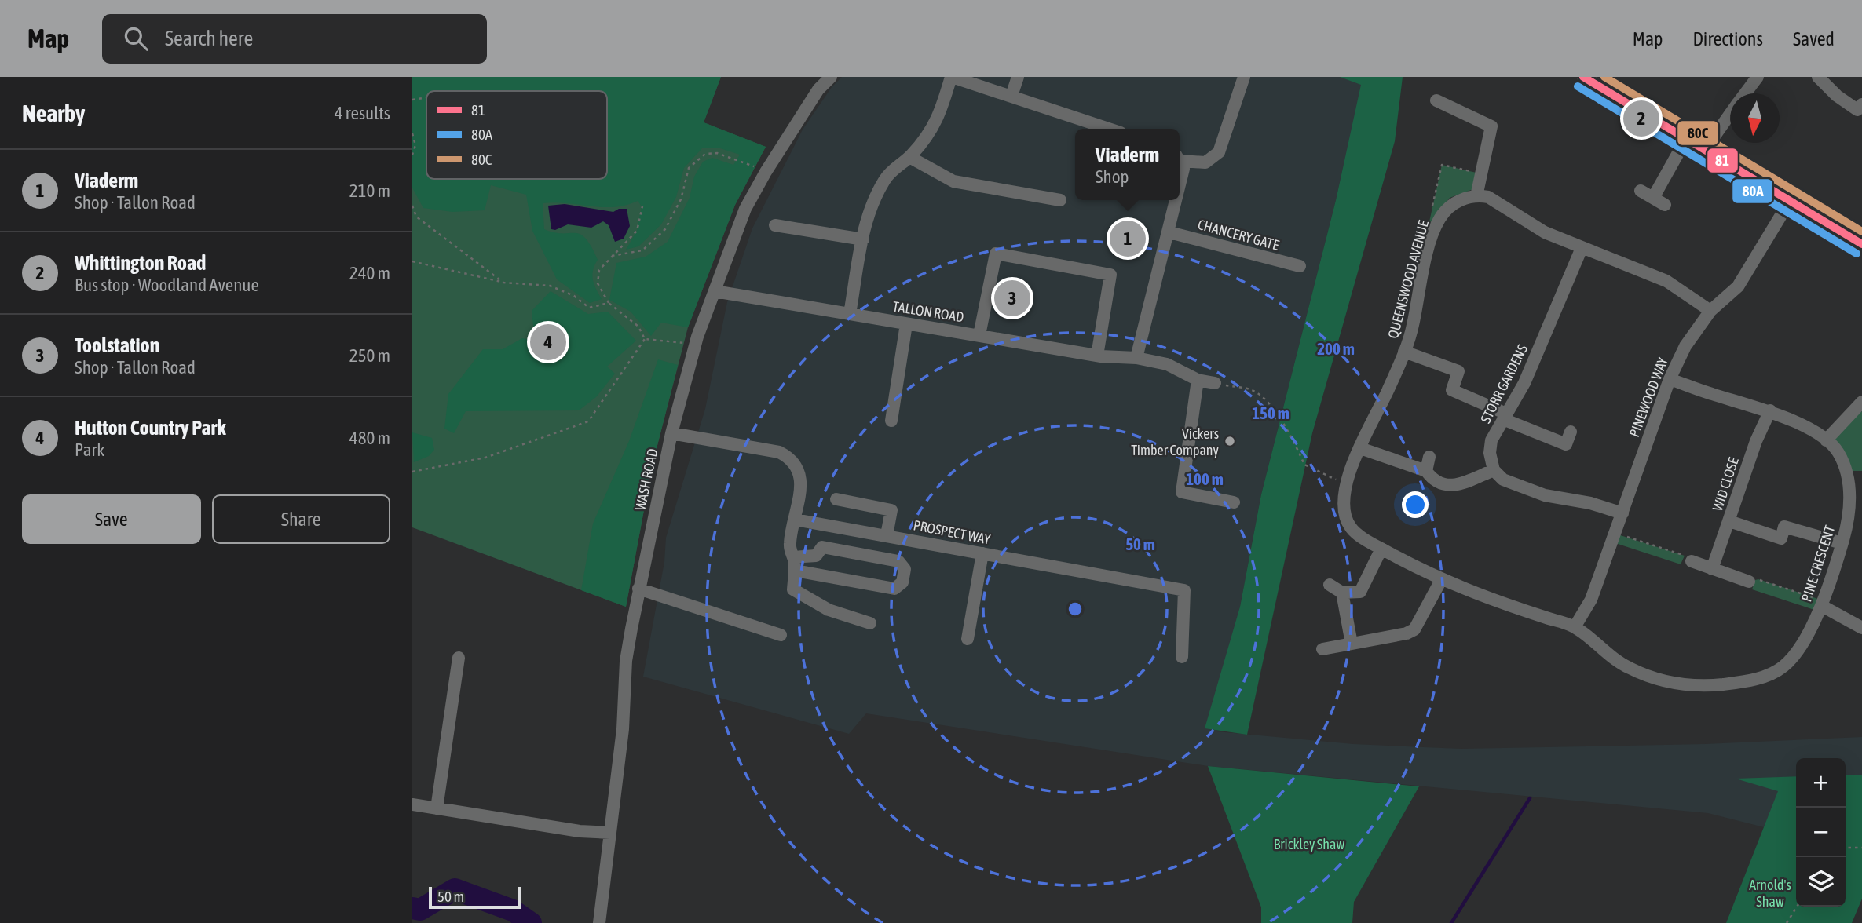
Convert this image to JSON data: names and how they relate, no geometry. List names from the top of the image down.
{
  "streets": {
    "street": [
      "CHANCERY GATE",
      "QUEENSWOOD AVENUE",
      "TALLON ROAD",
      "STORR GARDENS",
      "PINEWOOD WAY",
      "WASH ROAD",
      "WID CLOSE",
      "PROSPECT WAY",
      "PINE CRESCENT"
    ]
  },
  "crossings": [
    ["QUEENSWOOD AVENUE", "PINEWOOD WAY"],
    ["QUEENSWOOD AVENUE", "PINE CRESCENT"],
    ["TALLON ROAD", "WASH ROAD"],
    ["PINEWOOD WAY", "PINE CRESCENT"],
    ["WID CLOSE", "PINE CRESCENT"]
  ],
  "parks": ["Brickley Shaw", "Arnold's Shaw"],
  "places": ["Vickers Timber Company"],
  "lines": ["transit line 81", "transit line 80C", "transit line 80A"],
  "legend": ["81", "80A", "80C"],
  "scale_bar": "50 m",
  "north": "bottom",
  "page": {
    "header": "Map",
    "search": "Search here",
    "nav": ["Map", "Directions", "Saved"],
    "heading": ["Nearby", "4 results"],
    "pins": [
      "2",
      "1",
      "3",
      "4"
    ],
    "popup": ["Viaderm", "Shop"],
    "list": [
      {
        "mark": "1",
        "name": "Viaderm",
        "note": "Shop · Tallon Road",
        "value": "210 m"
      },
      {
        "mark": "2",
        "name": "Whittington Road",
        "note": "Bus stop · Woodland Avenue",
        "value": "240 m"
      },
      {
        "mark": "3",
        "name": "Toolstation",
        "note": "Shop · Tallon Road",
        "value": "250 m"
      },
      {
        "mark": "4",
        "name": "Hutton Country Park",
        "note": "Park",
        "value": "480 m"
      }
    ],
    "buttons": ["Save", "Share"],
    "map_buttons": ["+", "−"],
    "scale": "50 m"
  },
  "rings": [
    "200 m",
    "150 m",
    "100 m",
    "50 m"
  ]
}
